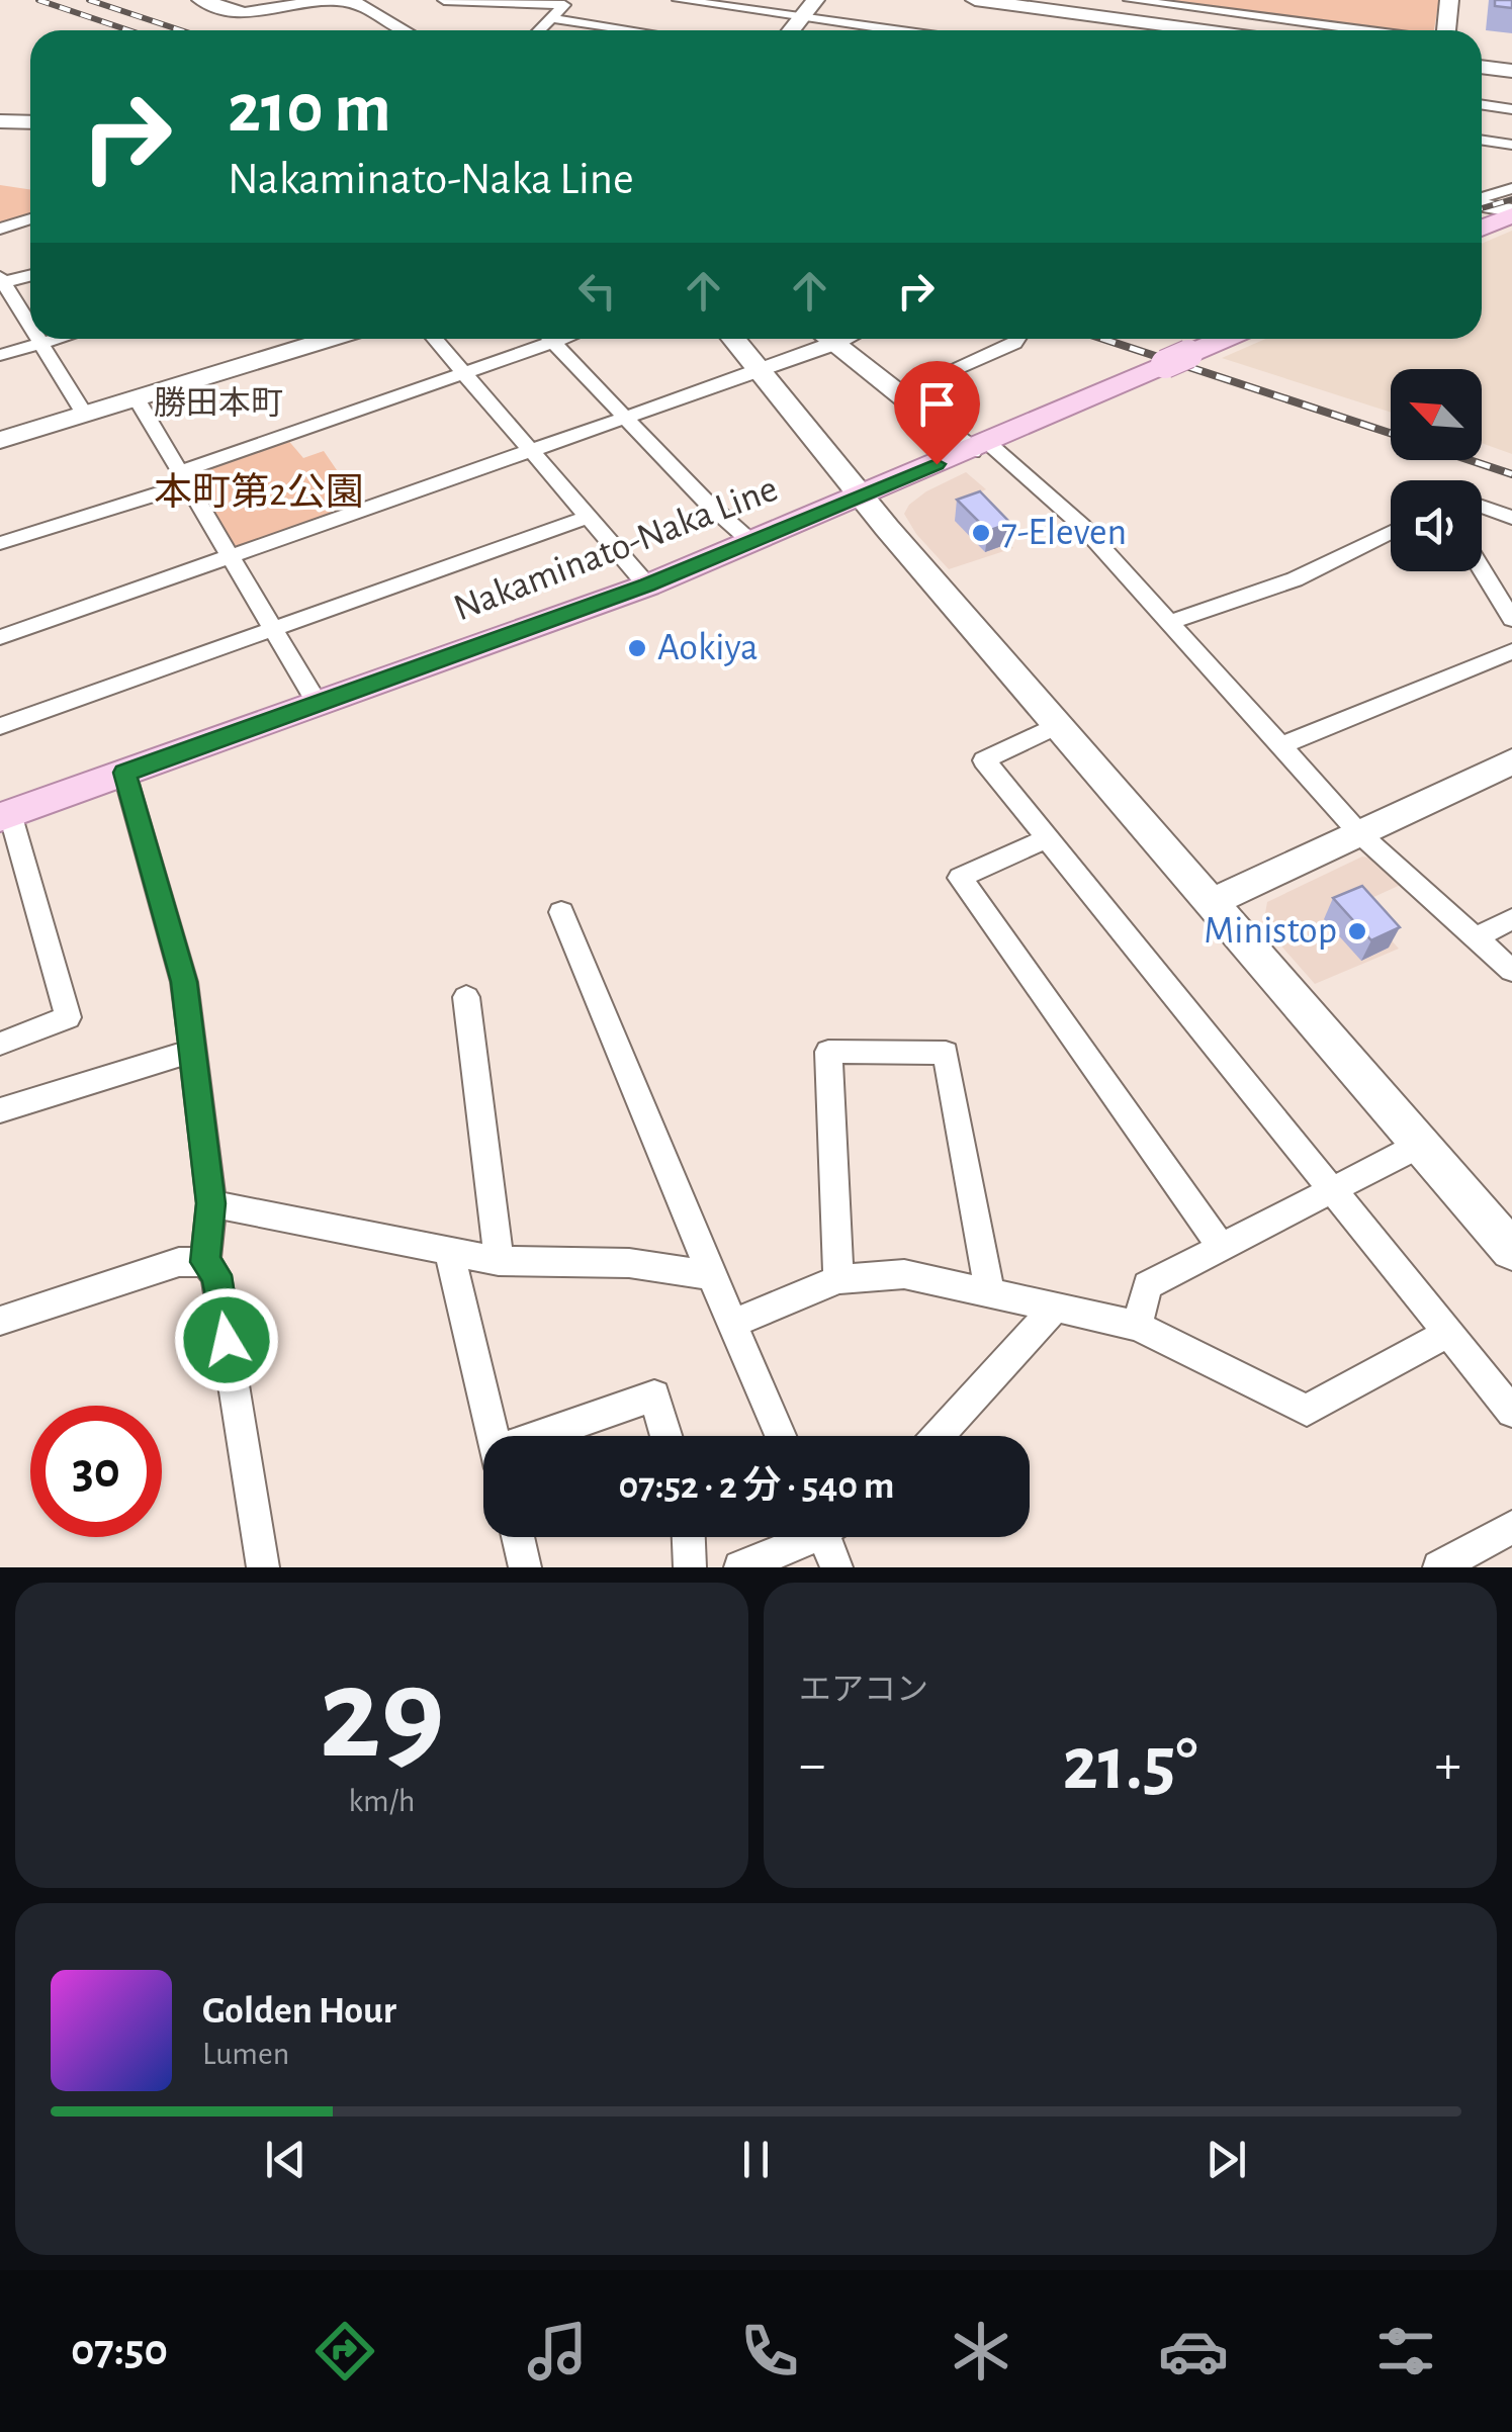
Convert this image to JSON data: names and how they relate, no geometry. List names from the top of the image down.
{
  "streets": {
    "main road": ["Nakaminato-Naka Line"]
  },
  "districts": ["勝田本町"],
  "parks": ["本町第2公園"],
  "places": ["7-Eleven", "Aokiya", "Ministop"],
  "north": "top left",
  "page": {
    "turn": ["210 m", "Nakaminato-Naka Line"],
    "limit": "30",
    "trip": "07:52 · 2 分 · 540 m",
    "tile": [
      ["29", "km/h"],
      "エアコン"
    ],
    "heat": ["−", "21.5°", "+"],
    "song": ["Golden Hour", "Lumen"],
    "tabs": "07:50"
  }
}
